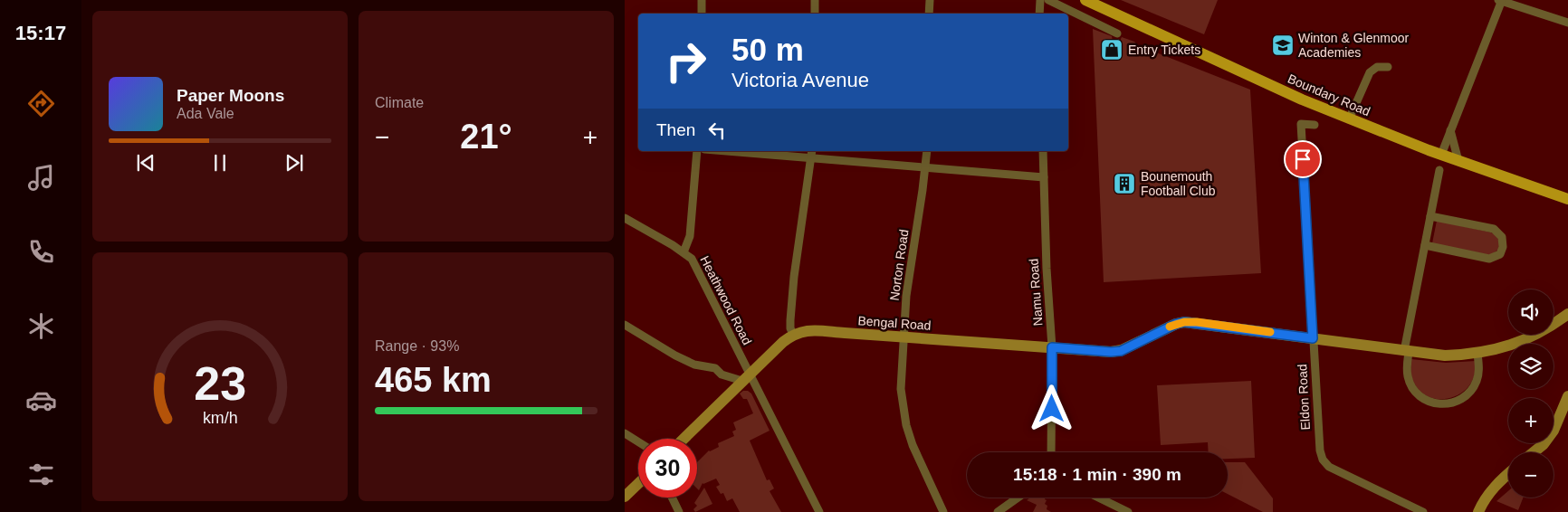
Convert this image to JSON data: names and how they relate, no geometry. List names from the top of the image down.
{
  "streets": {
    "main road": ["Boundary Road"],
    "street": [
      "Norton Road",
      "Namu Road",
      "Heathwood Road",
      "Bengal Road",
      "Eldon Road"
    ]
  },
  "crossings": [
    ["Norton Road", "Bengal Road"],
    ["Namu Road", "Bengal Road"],
    ["Bengal Road", "Eldon Road"]
  ],
  "places": {
    "school or university": ["Winton & Glenmoor Academies"],
    "shop": ["Entry Tickets"],
    "building": ["Bounemouth Football Club"]
  },
  "page": {
    "tabs": "15:17",
    "tile": [
      "Climate",
      ["Range · 93%", "465 km"]
    ],
    "turn": ["50 m", "Victoria Avenue"],
    "song": ["Paper Moons", "Ada Vale"],
    "then": "Then",
    "heat": ["−", "21°", "+"],
    "map_buttons": ["+", "−"],
    "limit": "30",
    "trip": "15:18 · 1 min · 390 m",
    "gauge": ["23", "km/h"]
  }
}
